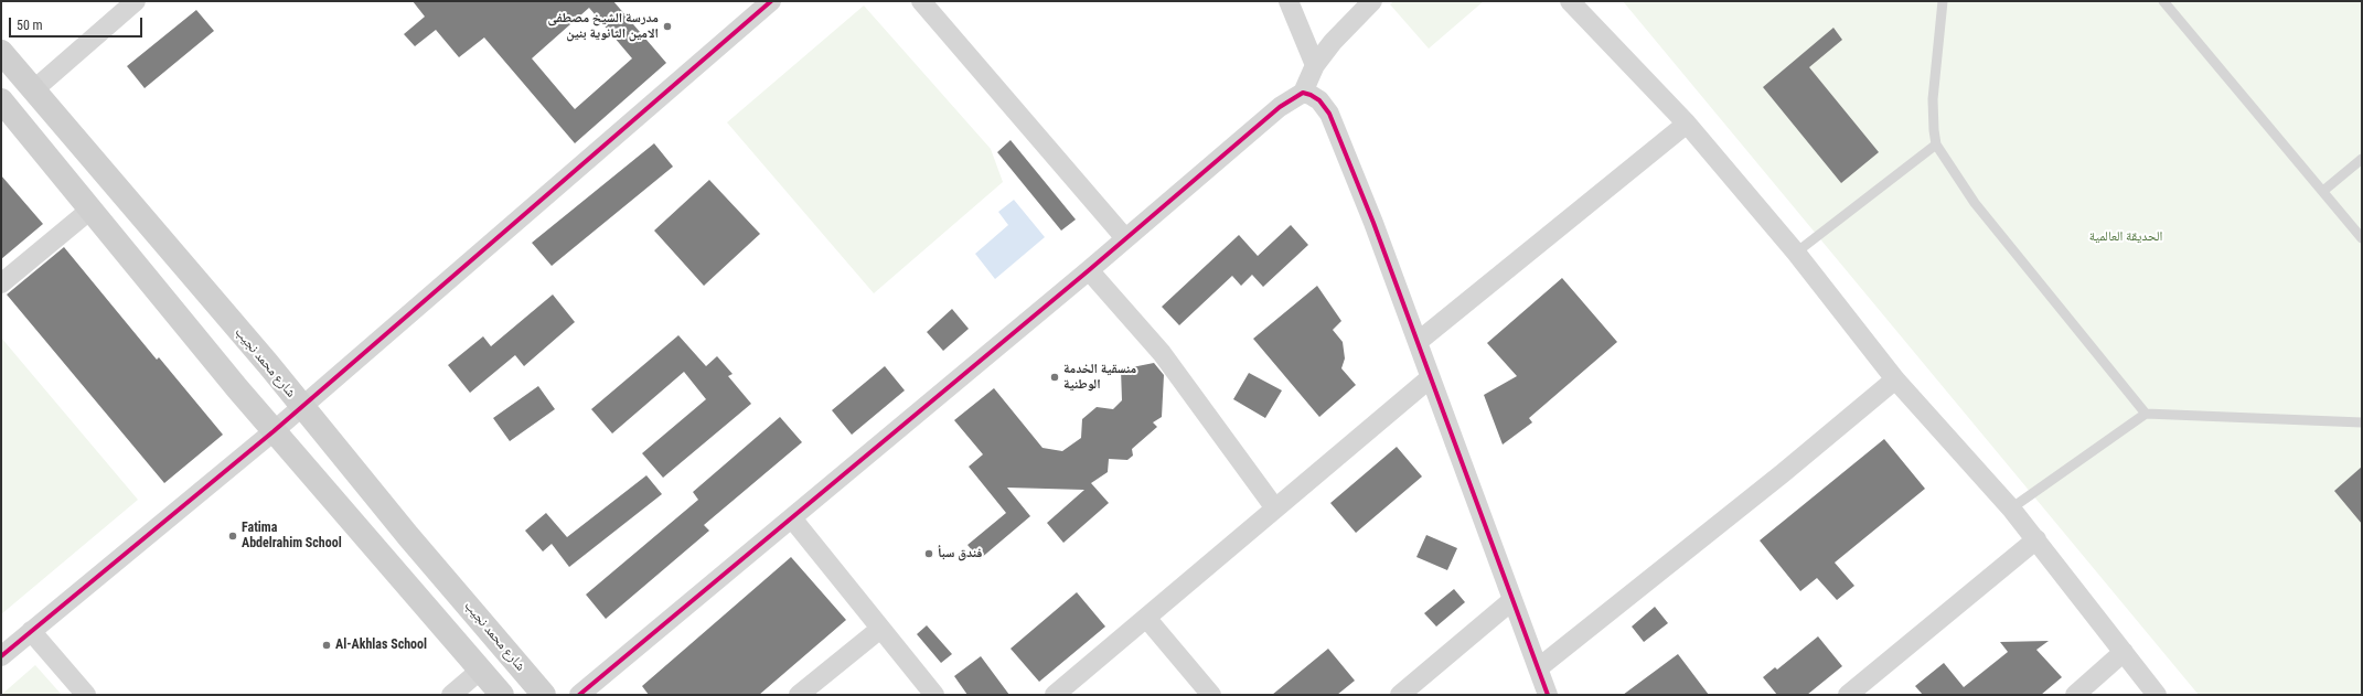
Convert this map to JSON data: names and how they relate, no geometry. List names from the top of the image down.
{
  "streets": {
    "main road": ["شارع محمد نجيب"]
  },
  "parks": ["الحديقة العالمية"],
  "places": [
    "مدرسة الشيخ مصطفى الامين الثانوية بنين",
    "منسقية الخدمة الوطنية",
    "Fatima Abdelrahim School",
    "فندق سبأ",
    "Al-Akhlas School"
  ],
  "scale_bar": "50 m"
}
